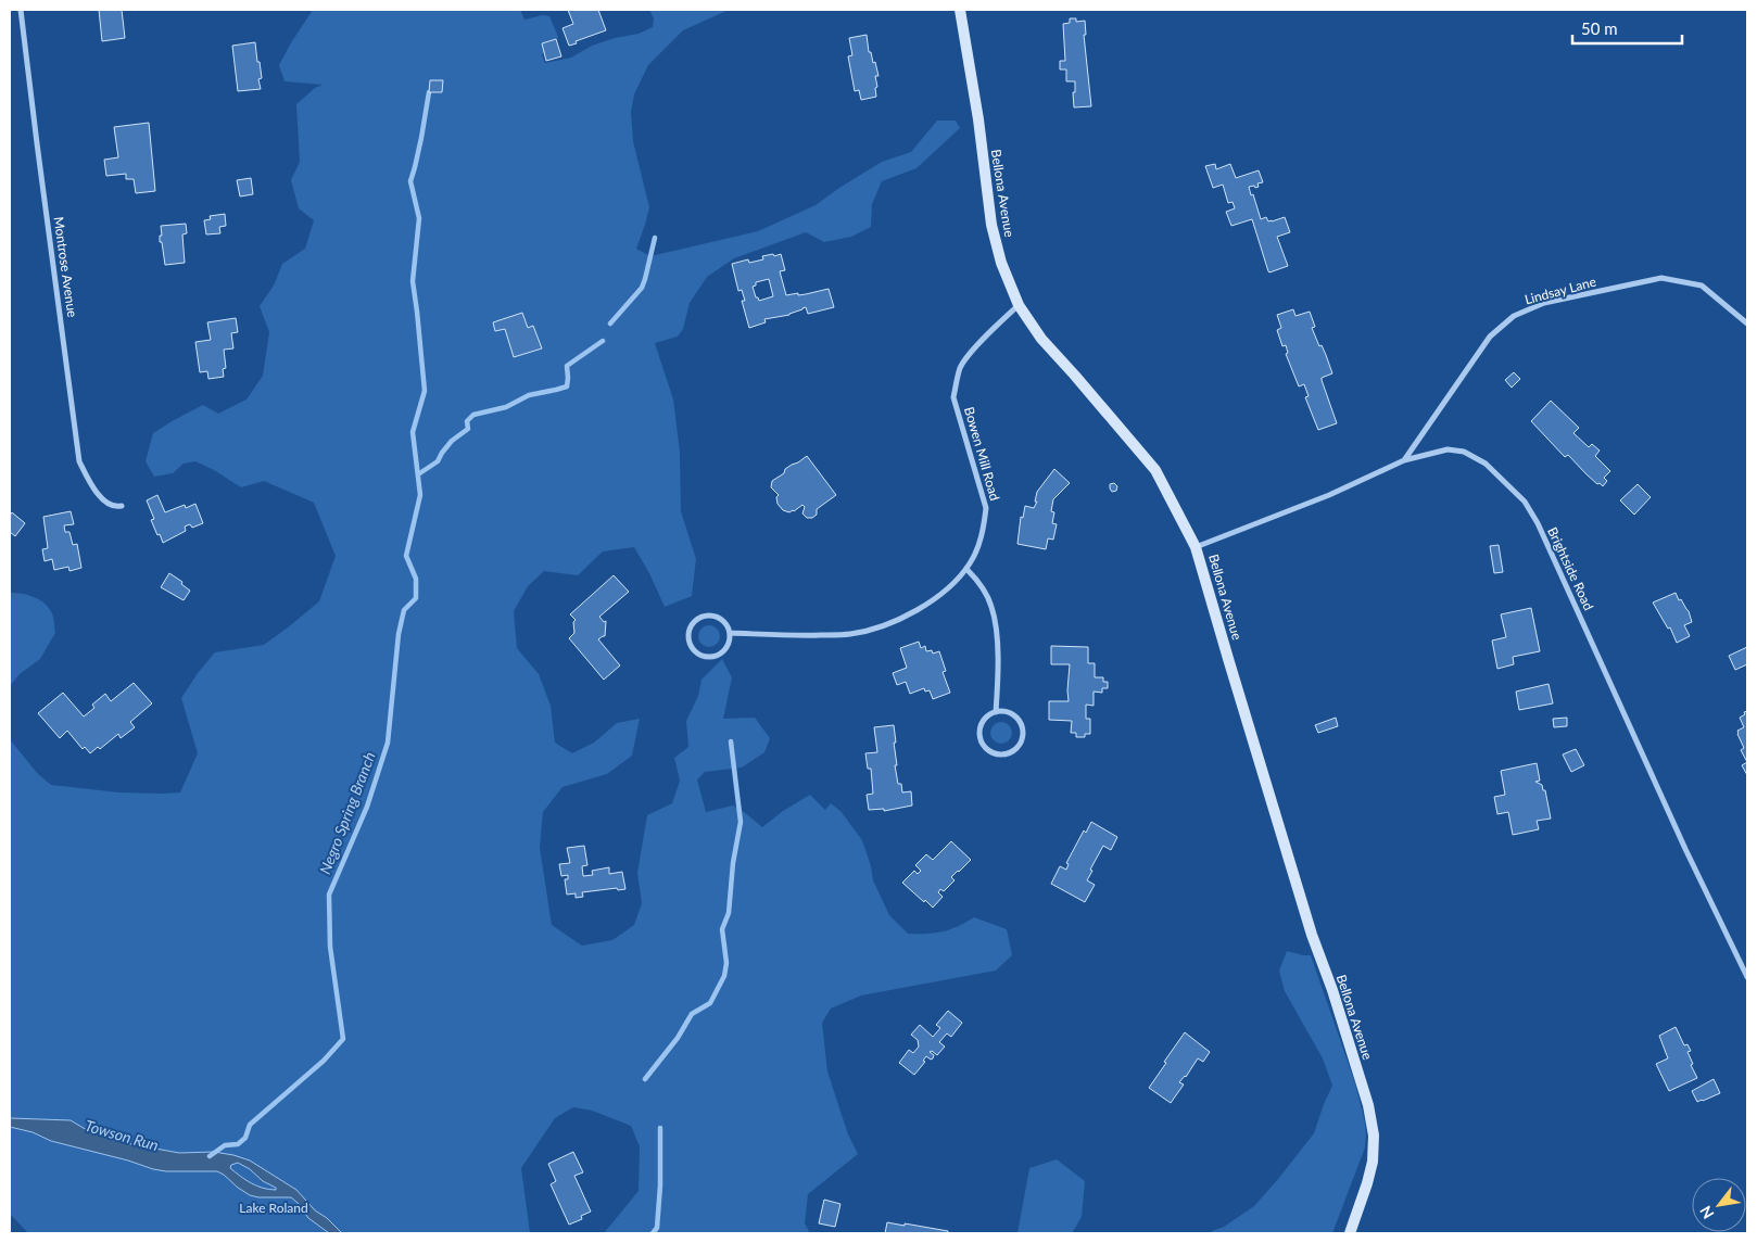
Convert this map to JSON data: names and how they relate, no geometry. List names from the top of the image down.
{
  "streets": {
    "main road": ["Bellona Avenue"],
    "street": [
      "Montrose Avenue",
      "Lindsay Lane",
      "Bowen Mill Road",
      "Brightside Road"
    ]
  },
  "crossings": [
    ["Bellona Avenue", "Bowen Mill Road"],
    ["Bellona Avenue", "Brightside Road"],
    ["Lindsay Lane", "Brightside Road"]
  ],
  "water": ["Negro Spring Branch", "Towson Run"],
  "parks": ["Lake Roland"],
  "scale_bar": "50 m",
  "north": "bottom left"
}
